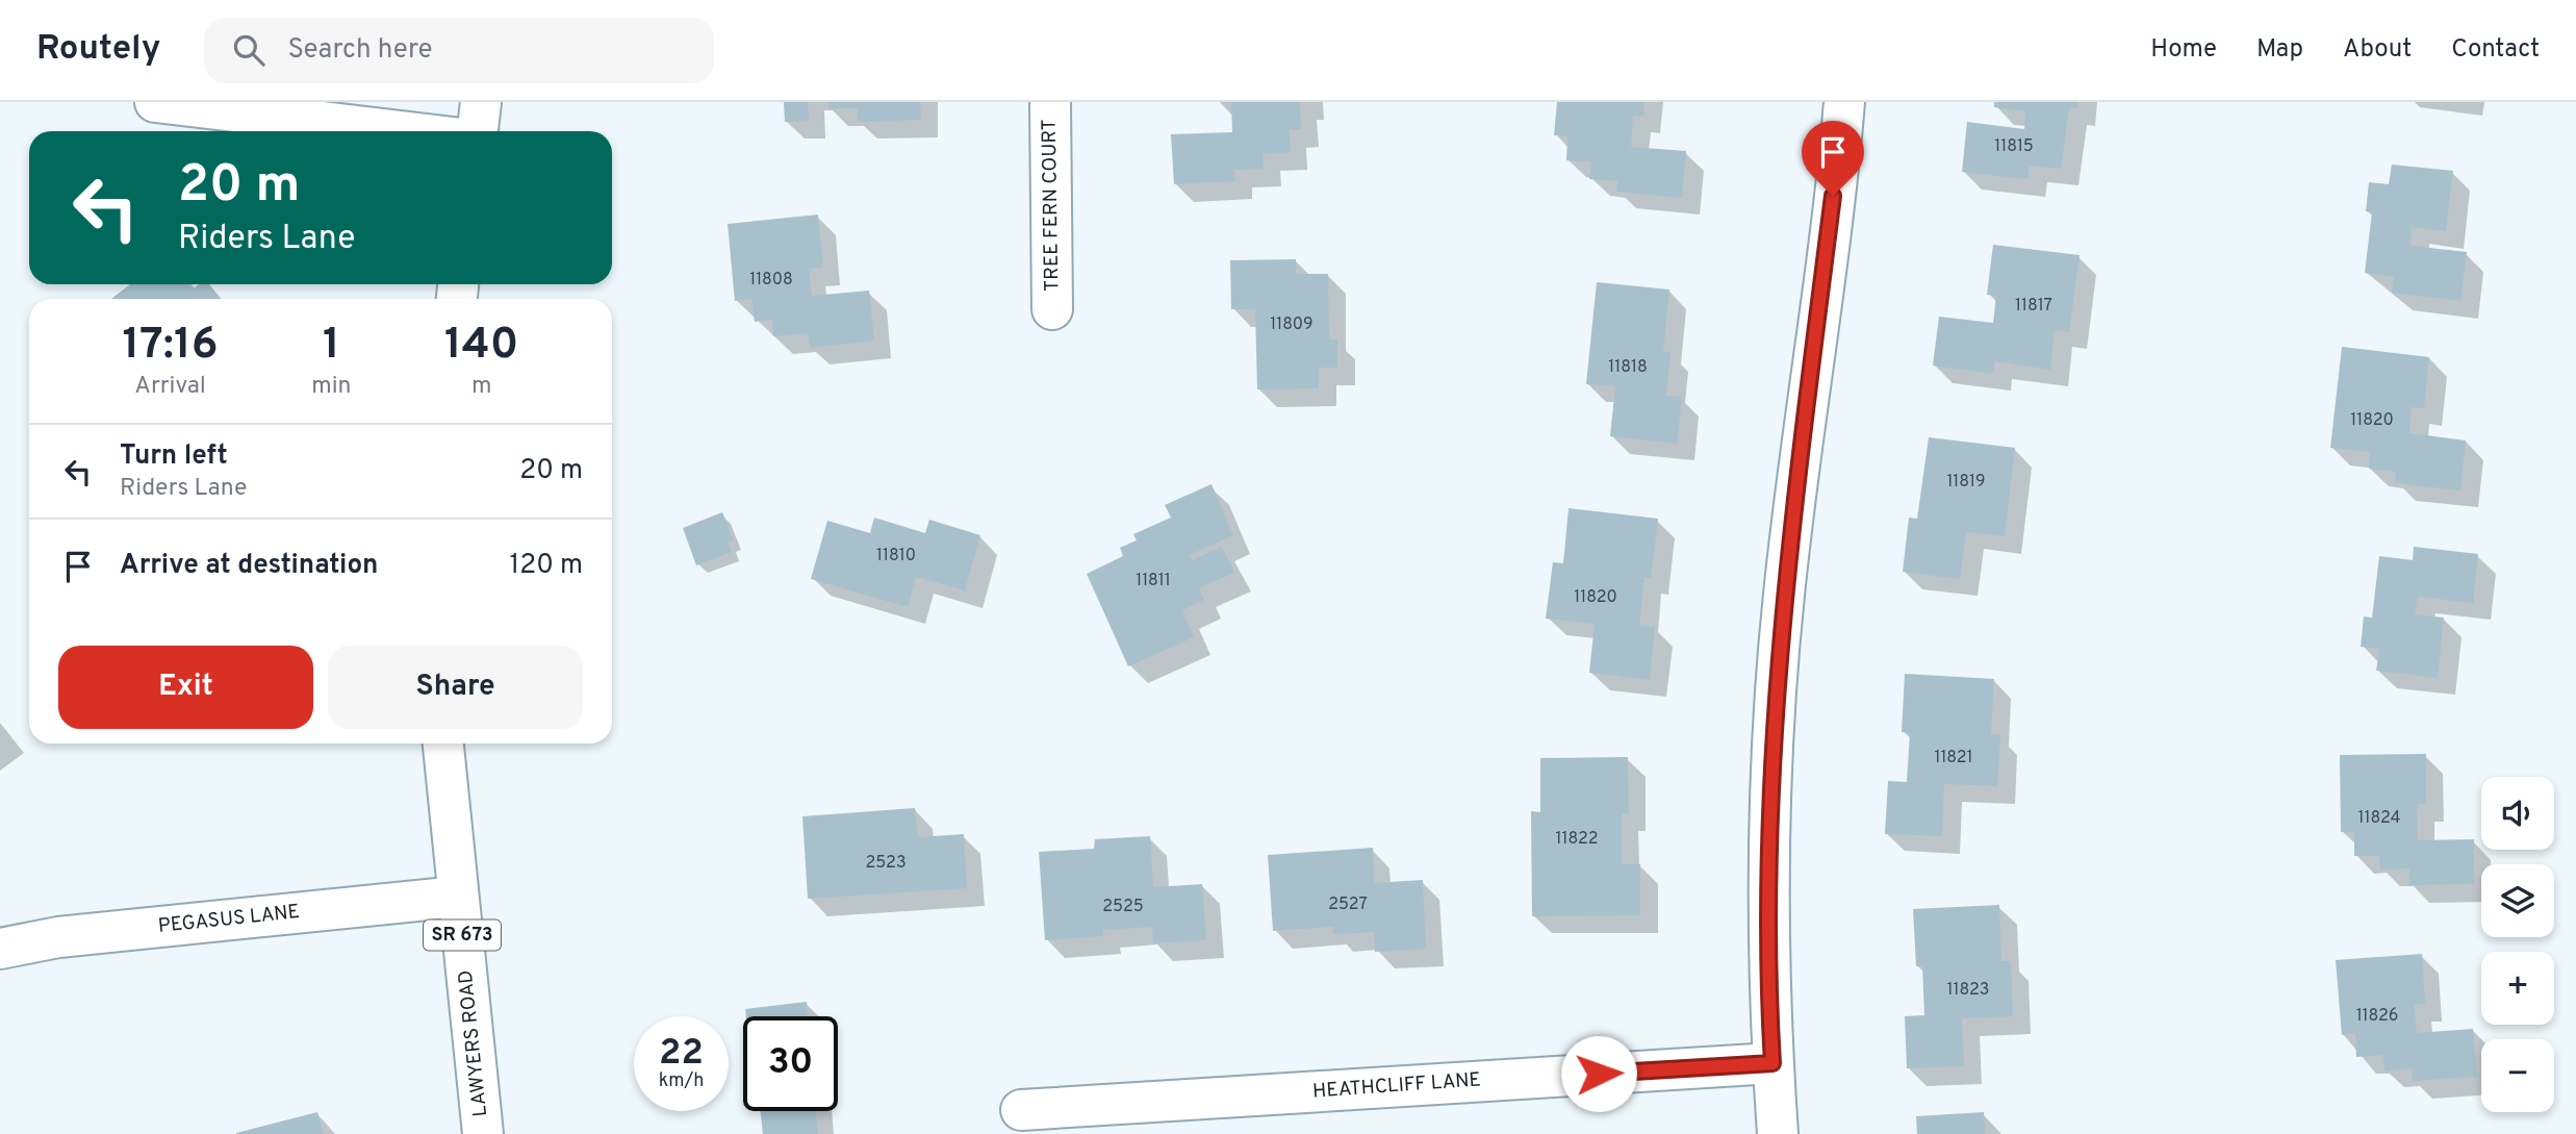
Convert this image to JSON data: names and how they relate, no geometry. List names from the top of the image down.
{
  "streets": {
    "street": [
      "TREE FERN COURT",
      "PEGASUS LANE",
      "SR 673",
      "LAWYERS ROAD",
      "HEATHCLIFF LANE"
    ]
  },
  "crossings": [
    ["PEGASUS LANE", "LAWYERS ROAD"]
  ],
  "house_numbers": [
    "11815",
    "11808",
    "11817",
    "11809",
    "11818",
    "11820",
    "11819",
    "11810",
    "11811",
    "11820",
    "11821",
    "11824",
    "11822",
    "2523",
    "2527",
    "2525",
    "11823",
    "11826"
  ],
  "page": {
    "header": "Routely",
    "search": "Search here",
    "nav": [
      "Home",
      "Map",
      "About",
      "Contact"
    ],
    "turn": ["20 m", "Riders Lane"],
    "eta": [
      "17:16",
      "Arrival",
      "1",
      "min",
      "140",
      "m"
    ],
    "list": [
      {
        "name": "Turn left",
        "note": "Riders Lane",
        "value": "20 m"
      },
      {
        "name": "Arrive at destination",
        "value": "120 m"
      }
    ],
    "buttons": ["Exit", "Share"],
    "map_buttons": ["+", "−"],
    "speed": "22 km/h",
    "limit": "30"
  }
}
